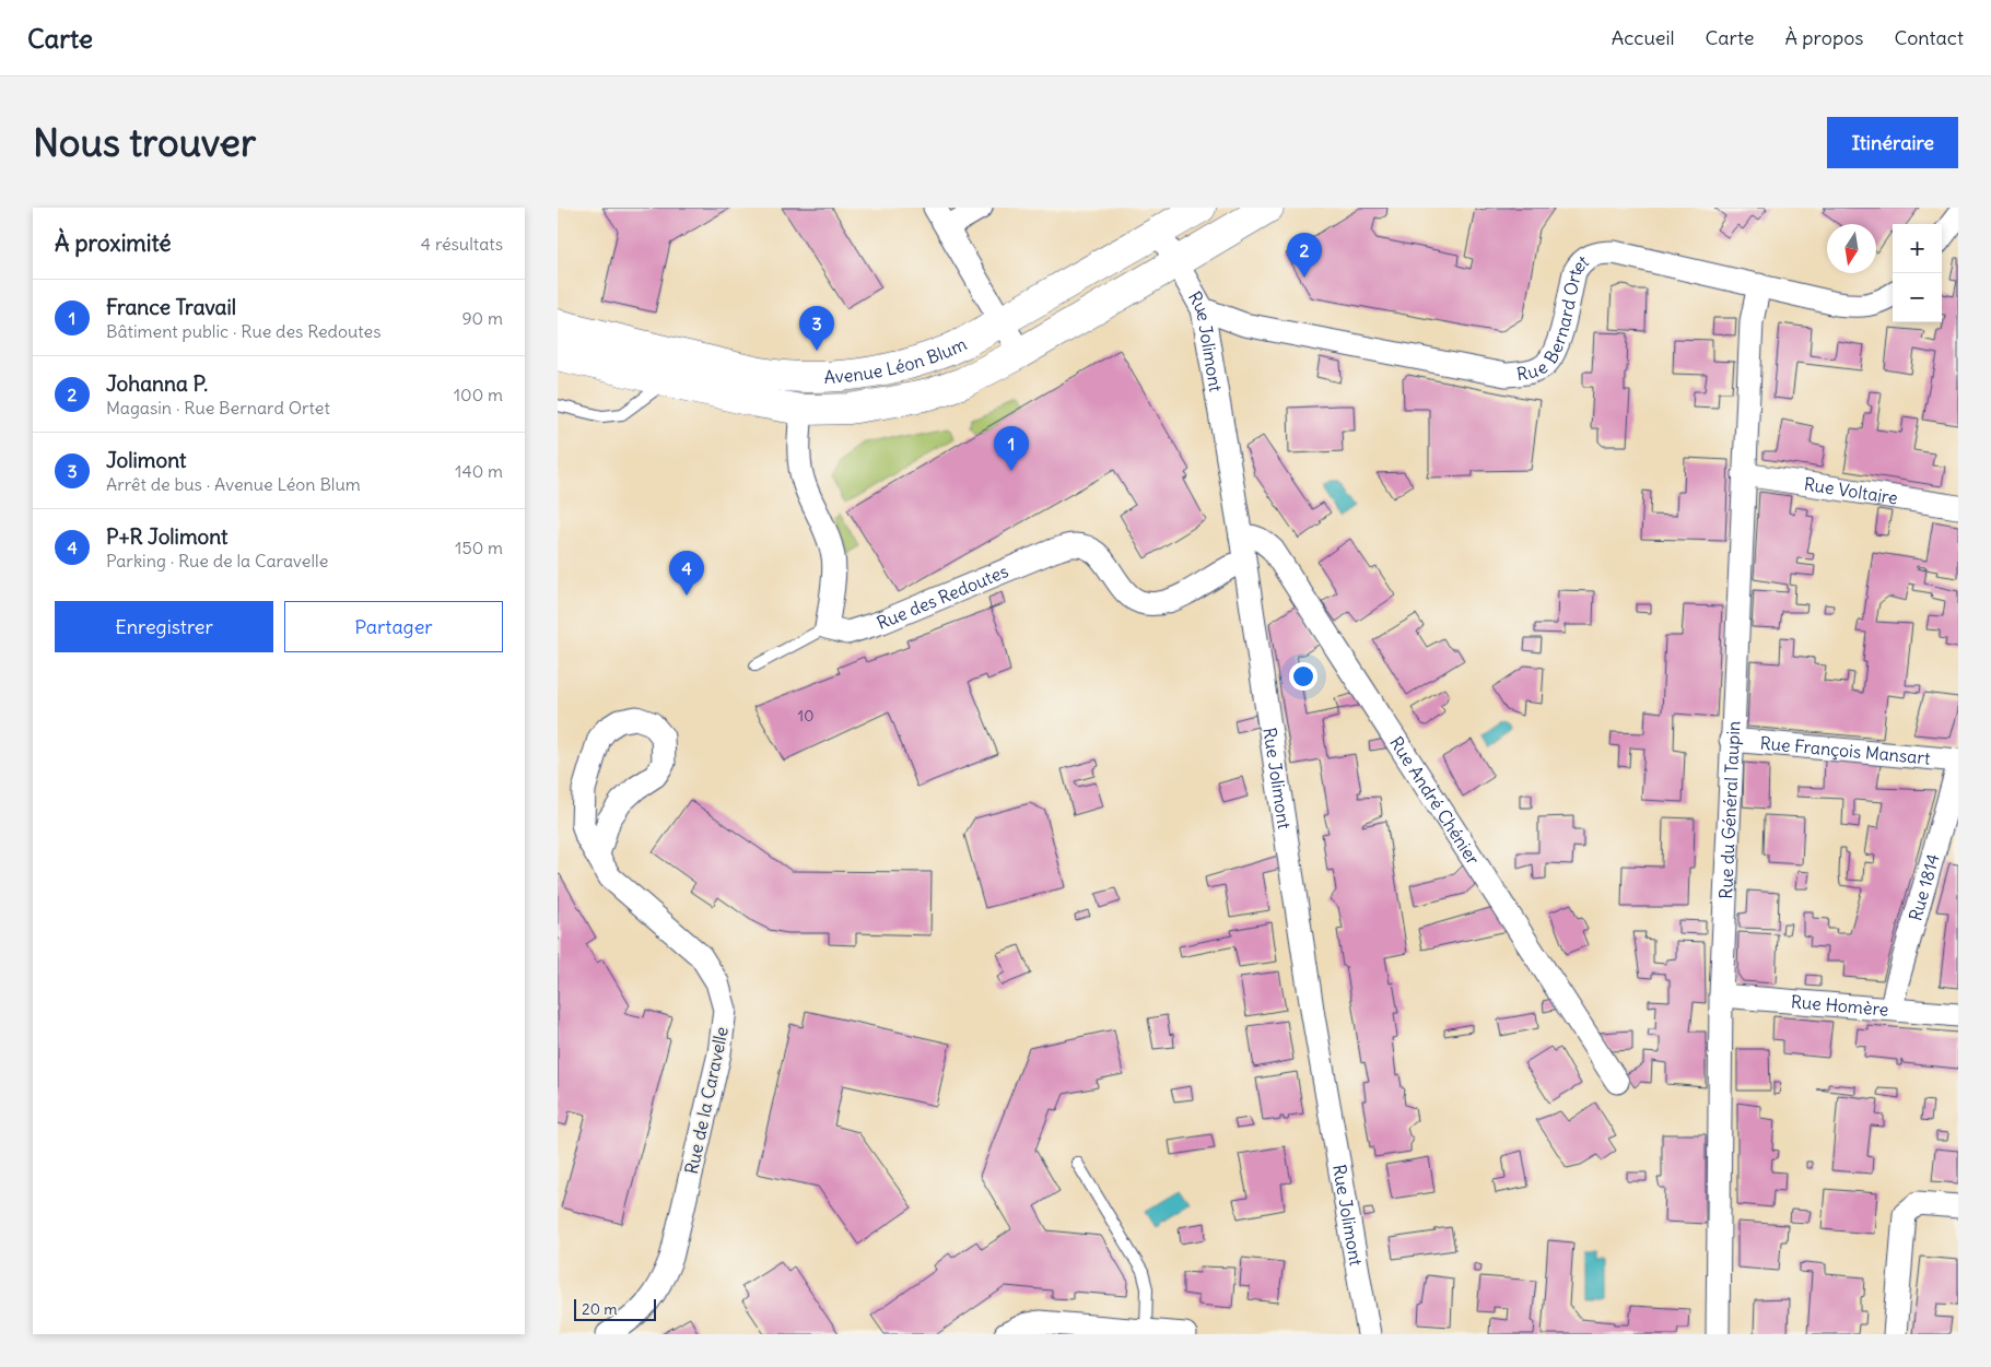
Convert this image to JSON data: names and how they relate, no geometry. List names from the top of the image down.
{
  "streets": {
    "main road": ["Avenue Léon Blum"],
    "street": [
      "Rue Bernard Ortet",
      "Rue Jolimont",
      "Rue Voltaire",
      "Rue des Redoutes",
      "Rue François Mansart",
      "Rue André Chénier",
      "Rue du Général Taupin",
      "Rue 1814",
      "Rue Homère",
      "Rue de la Caravelle"
    ]
  },
  "crossings": [
    ["Rue Bernard Ortet", "Rue Jolimont"],
    ["Rue Bernard Ortet", "Rue du Général Taupin"],
    ["Rue Jolimont", "Avenue Léon Blum"],
    ["Rue Jolimont", "Rue des Redoutes"],
    ["Rue Jolimont", "Rue André Chénier"],
    ["Rue Voltaire", "Rue du Général Taupin"],
    ["Rue François Mansart", "Rue du Général Taupin"],
    ["Rue du Général Taupin", "Rue Homère"],
    ["Rue 1814", "Rue Homère"]
  ],
  "house_numbers": ["10"],
  "scale_bar": "20 m",
  "north": "bottom",
  "page": {
    "header": "Carte",
    "nav": [
      "Accueil",
      "Carte",
      "À propos",
      "Contact"
    ],
    "buttons": [
      "Itinéraire",
      ["Enregistrer", "Partager"]
    ],
    "title": "Nous trouver",
    "heading": ["À proximité", "4 résultats"],
    "map_buttons": ["+", "−"],
    "pins": [
      "2",
      "3",
      "1",
      "4"
    ],
    "list": [
      {
        "mark": "1",
        "name": "France Travail",
        "note": "Bâtiment public · Rue des Redoutes",
        "value": "90 m"
      },
      {
        "mark": "2",
        "name": "Johanna P.",
        "note": "Magasin · Rue Bernard Ortet",
        "value": "100 m"
      },
      {
        "mark": "3",
        "name": "Jolimont",
        "note": "Arrêt de bus · Avenue Léon Blum",
        "value": "140 m"
      },
      {
        "mark": "4",
        "name": "P+R Jolimont",
        "note": "Parking · Rue de la Caravelle",
        "value": "150 m"
      }
    ],
    "scale": "20 m"
  }
}
